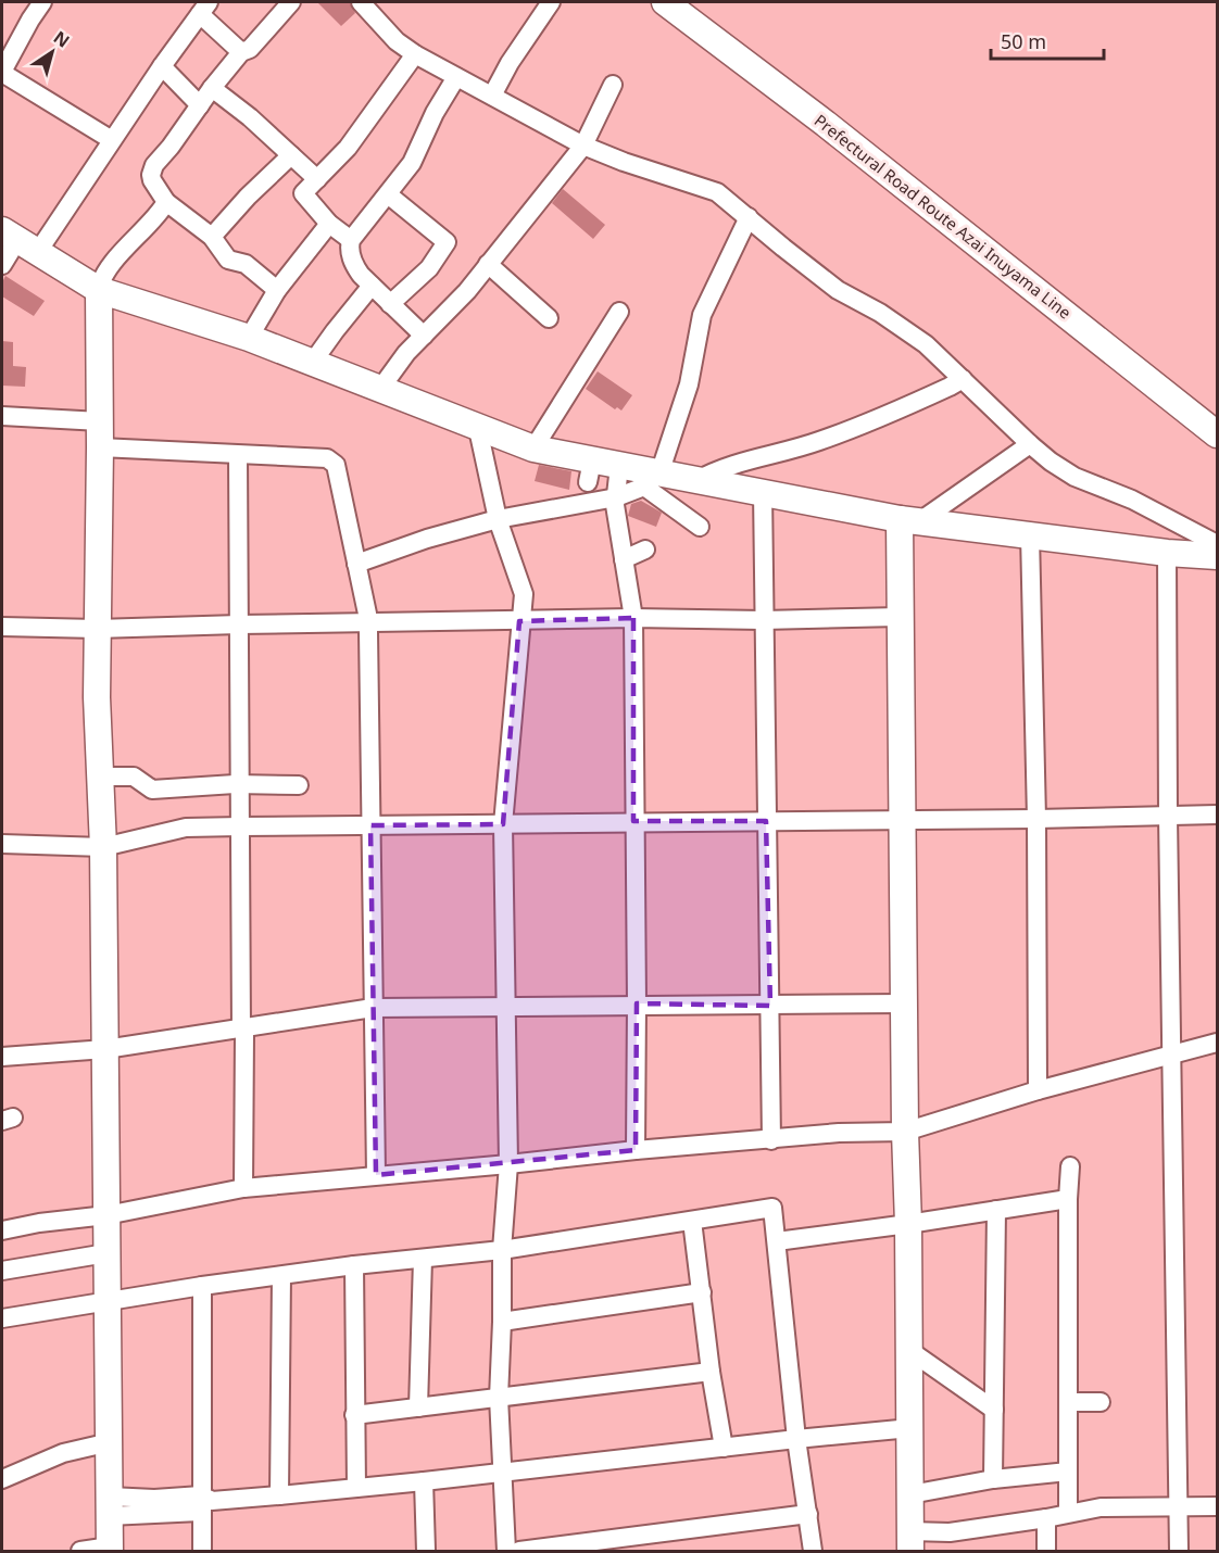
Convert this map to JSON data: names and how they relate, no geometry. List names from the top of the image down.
{
  "streets": {
    "street": ["Prefectural Road Route Azai Inuyama Line"]
  },
  "scale_bar": "50 m",
  "north": "top right"
}
